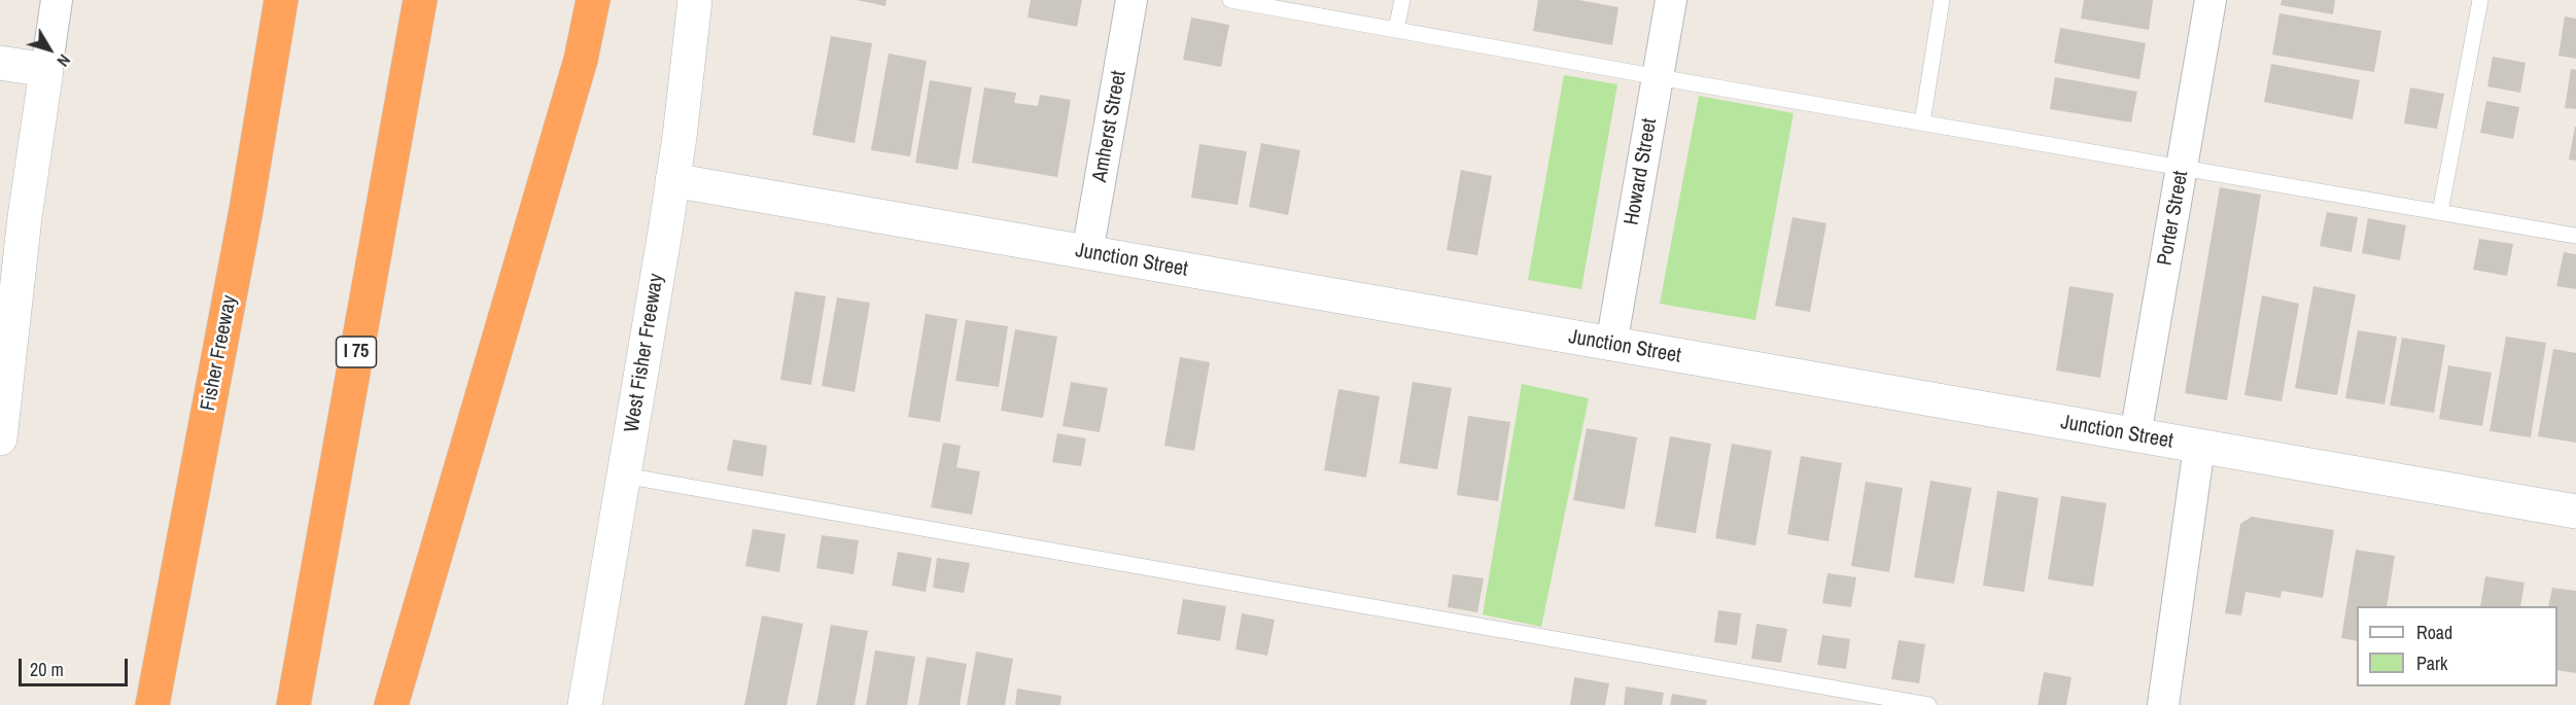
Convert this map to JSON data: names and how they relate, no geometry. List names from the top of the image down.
{
  "streets": {
    "highway": ["I 75", "Fisher Freeway"],
    "street": [
      "Amherst Street",
      "Howard Street",
      "Porter Street",
      "Junction Street",
      "West Fisher Freeway"
    ]
  },
  "crossings": [
    ["Amherst Street", "Junction Street"],
    ["Howard Street", "Junction Street"],
    ["Porter Street", "Junction Street"],
    ["Junction Street", "West Fisher Freeway"]
  ],
  "legend": ["Road", "Park"],
  "scale_bar": "20 m",
  "north": "bottom right"
}
